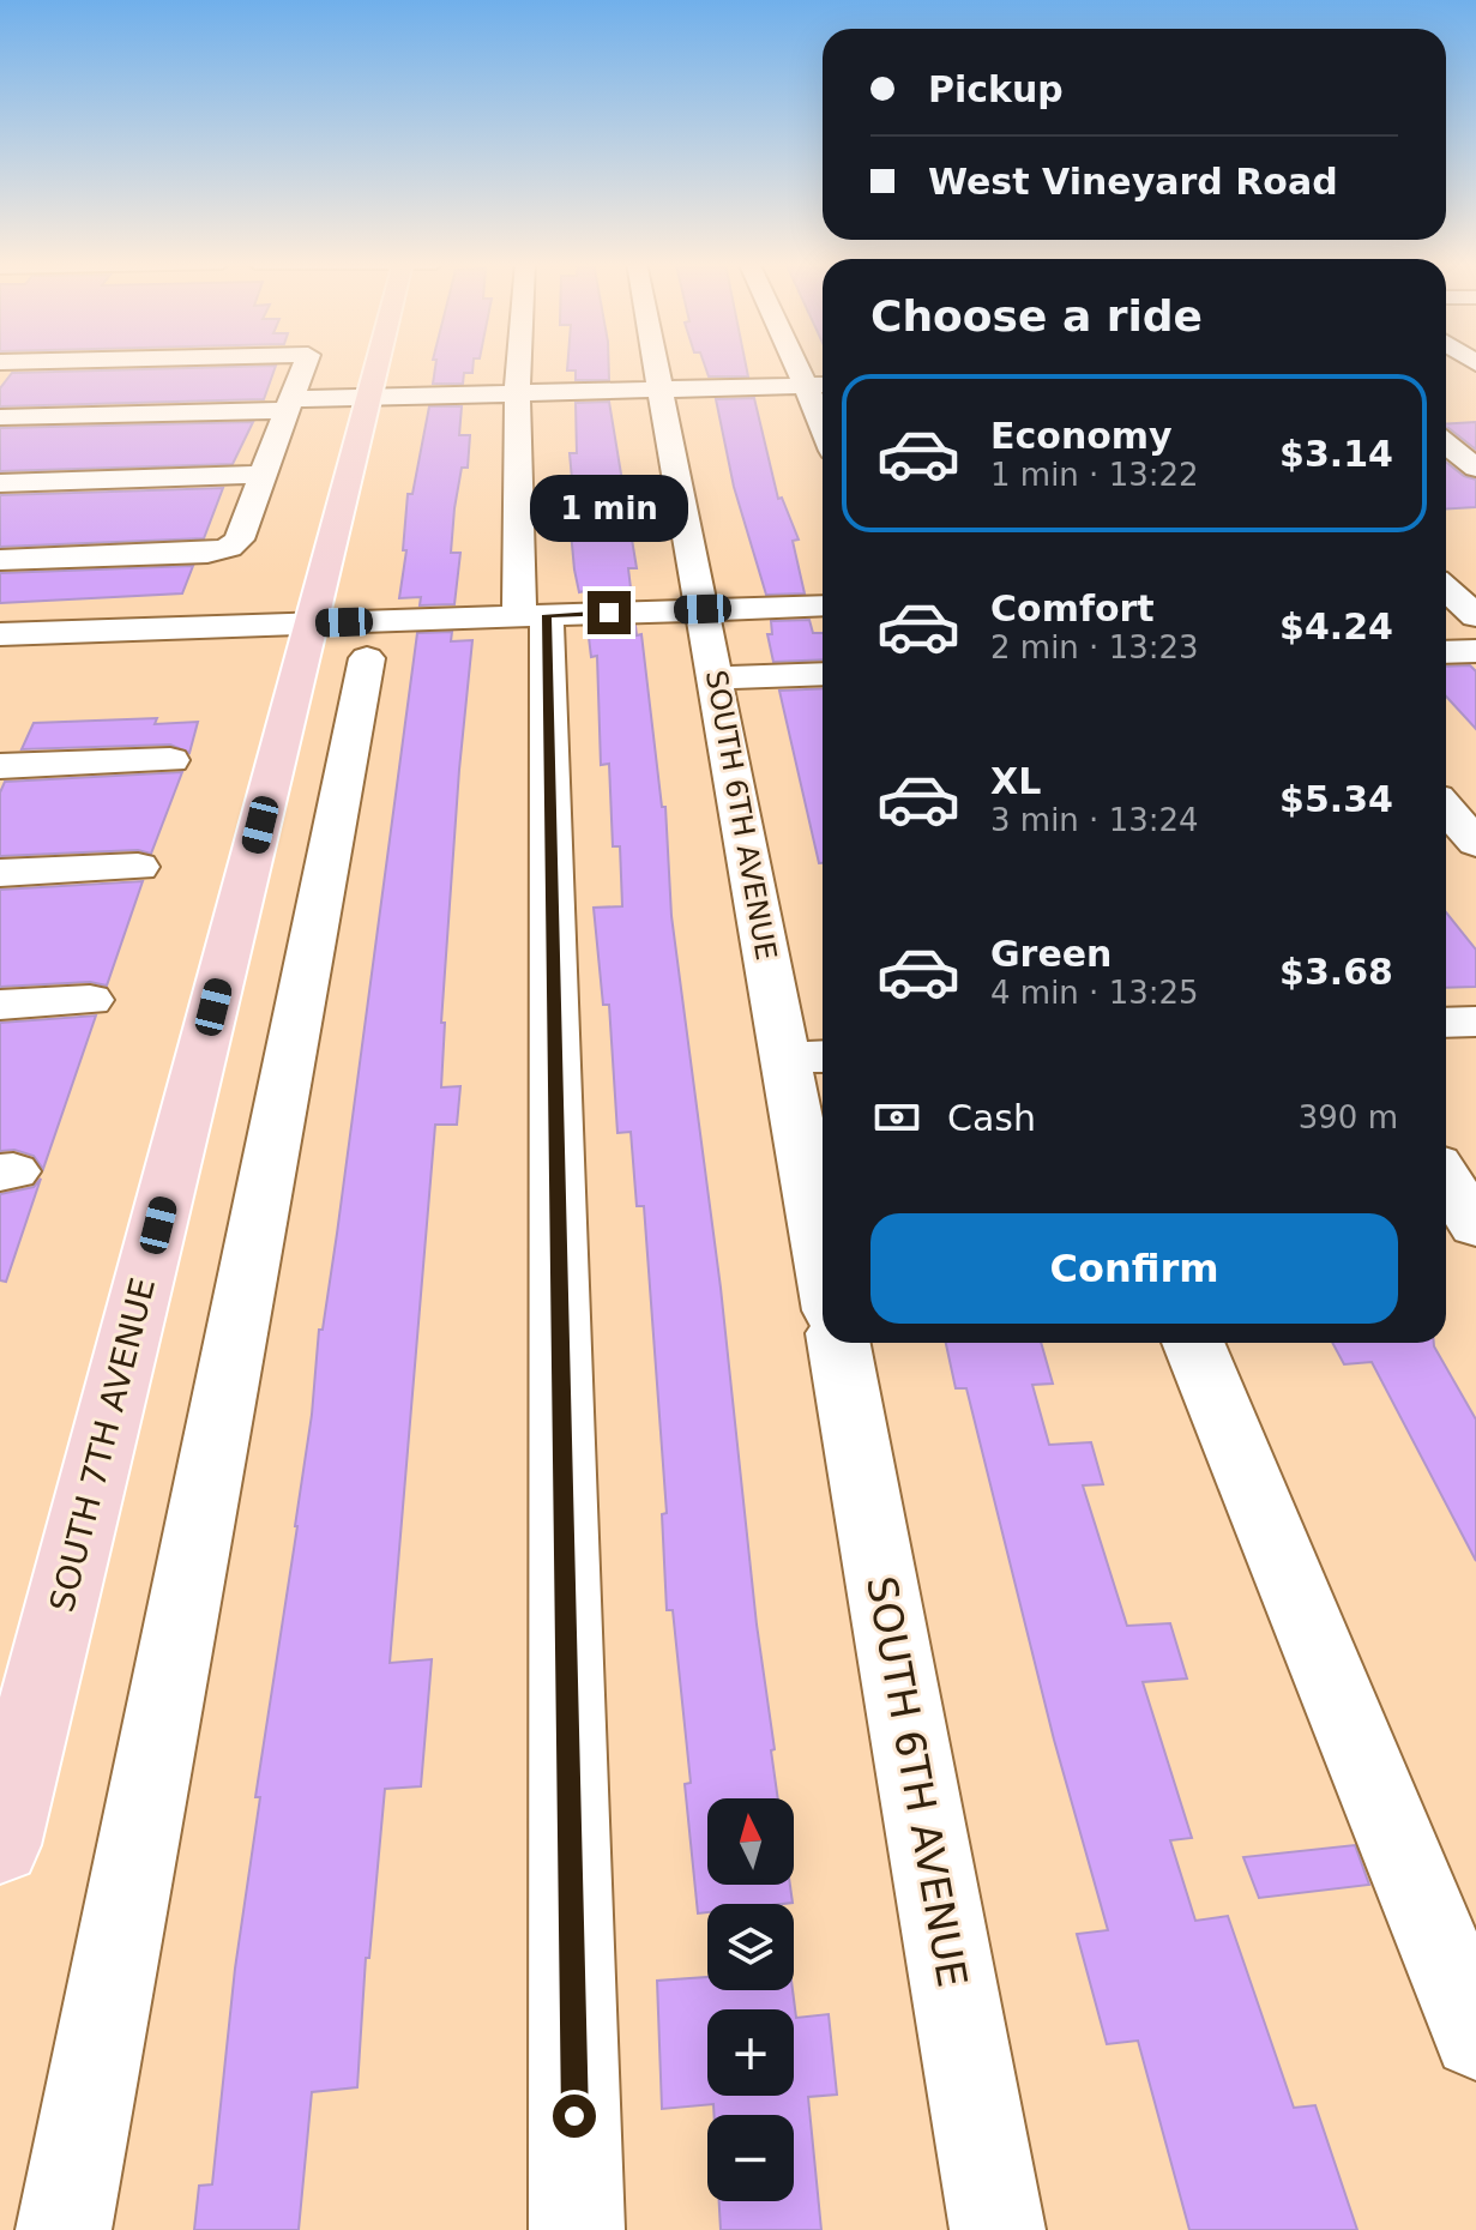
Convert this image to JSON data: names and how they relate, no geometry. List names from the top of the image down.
{
  "streets": {
    "main road": ["SOUTH 7TH AVENUE"],
    "street": ["SOUTH 6TH AVENUE"]
  },
  "north": "top",
  "page": {
    "banner": ["Pickup", "West Vineyard Road"],
    "heading": "Choose a ride",
    "list": [
      {
        "name": "Economy",
        "note": "1 min · 13:22",
        "value": "$3.14"
      },
      {
        "name": "Comfort",
        "note": "2 min · 13:23",
        "value": "$4.24"
      },
      {
        "name": "XL",
        "note": "3 min · 13:24",
        "value": "$5.34"
      },
      {
        "name": "Green",
        "note": "4 min · 13:25",
        "value": "$3.68"
      }
    ],
    "bubble": "1 min",
    "pay": ["Cash", "390 m"],
    "buttons": "Confirm",
    "map_buttons": ["+", "−"]
  }
}
